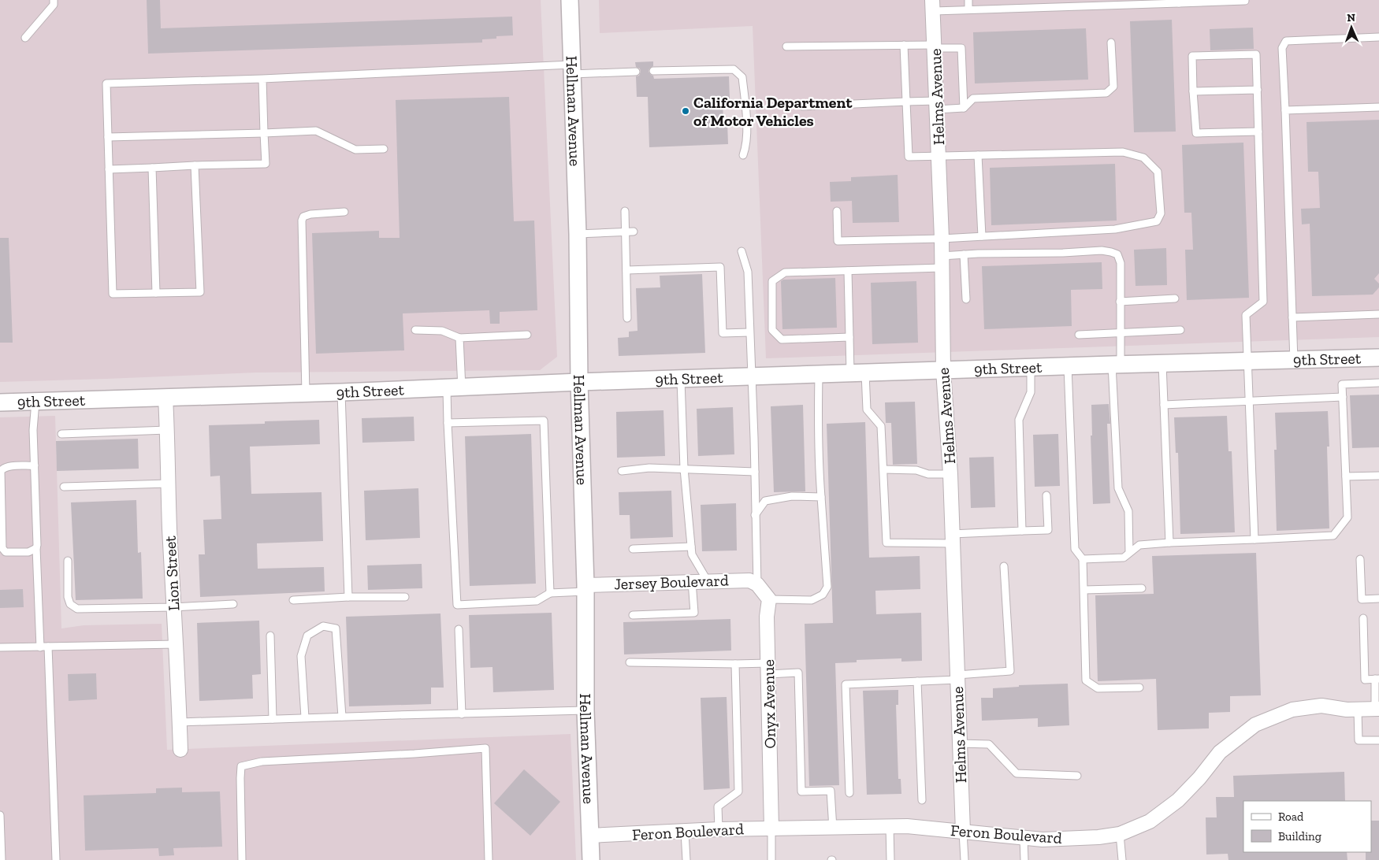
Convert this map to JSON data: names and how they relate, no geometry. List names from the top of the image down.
{
  "streets": {
    "street": [
      "Helms Avenue",
      "Hellman Avenue",
      "9th Street",
      "Lion Street",
      "Jersey Boulevard",
      "Onyx Avenue",
      "Feron Boulevard"
    ]
  },
  "crossings": [
    ["Helms Avenue", "9th Street"],
    ["Helms Avenue", "Feron Boulevard"],
    ["Hellman Avenue", "9th Street"],
    ["Hellman Avenue", "Jersey Boulevard"],
    ["Hellman Avenue", "Feron Boulevard"],
    ["9th Street", "Lion Street"],
    ["Onyx Avenue", "Feron Boulevard"]
  ],
  "places": ["California Department of Motor Vehicles"],
  "legend": ["Road", "Building"],
  "north": "top"
}
